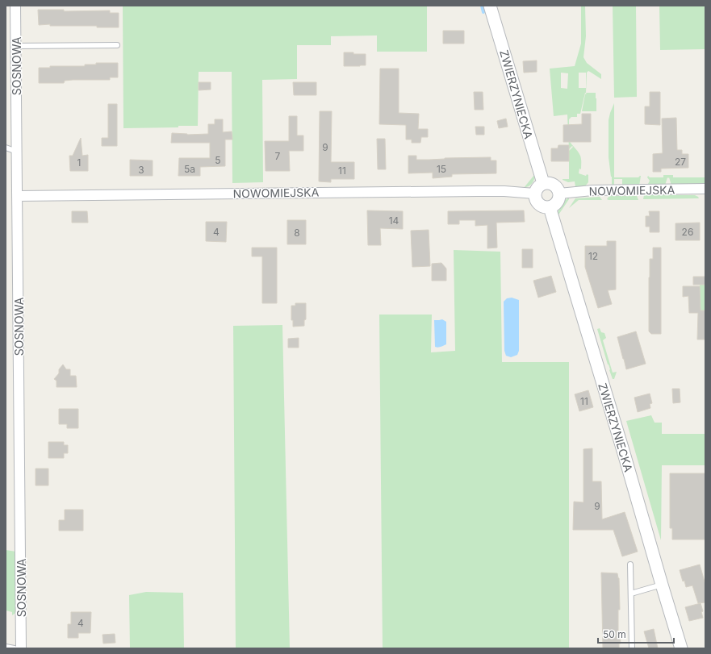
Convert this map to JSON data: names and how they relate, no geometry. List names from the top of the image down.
{
  "streets": {
    "street": ["SOSNOWA", "ZWIERZYNIECKA", "NOWOMIEJSKA"]
  },
  "crossings": [
    ["SOSNOWA", "NOWOMIEJSKA"],
    ["ZWIERZYNIECKA", "NOWOMIEJSKA"]
  ],
  "house_numbers": [
    "9",
    "7",
    "5",
    "27",
    "1",
    "5a",
    "15",
    "3",
    "11",
    "14",
    "4",
    "26",
    "8",
    "12",
    "11",
    "9",
    "4"
  ],
  "scale_bar": "50 m"
}
